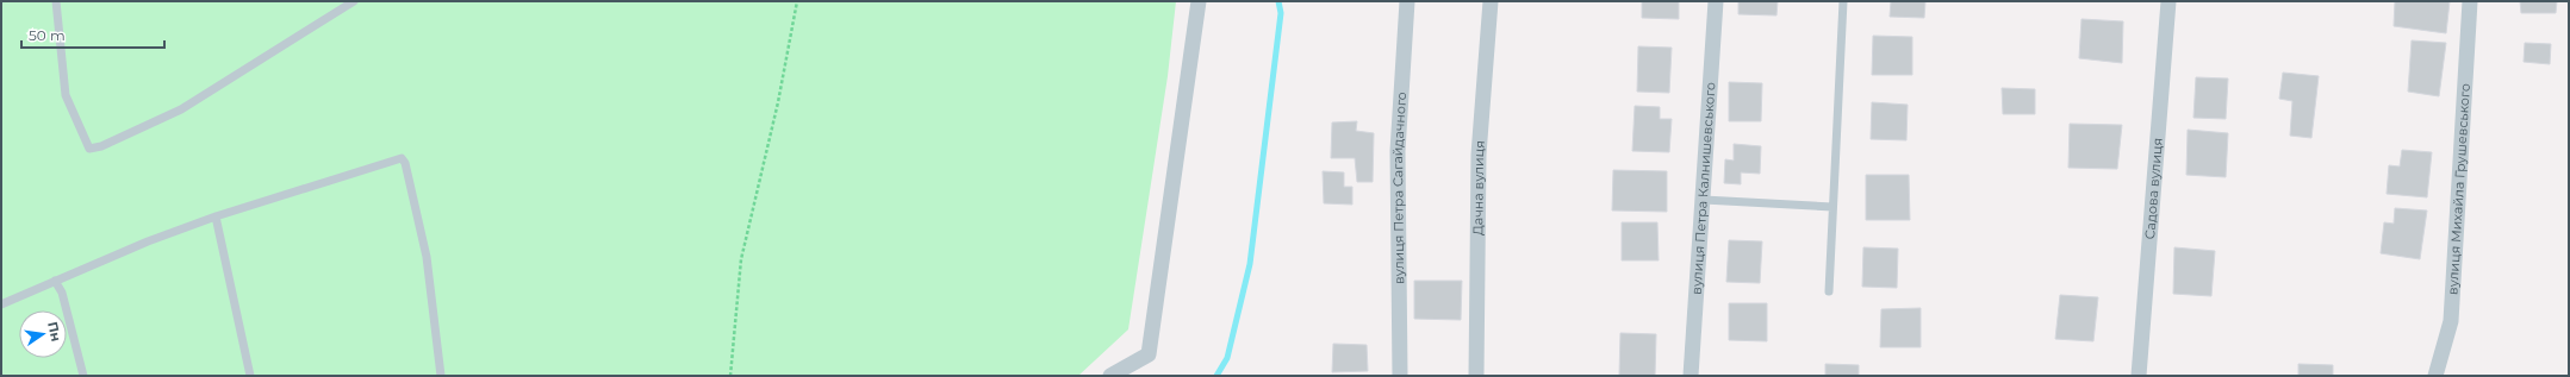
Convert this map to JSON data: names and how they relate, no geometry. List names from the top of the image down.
{
  "streets": {
    "street": [
      "вулиця Петра Сагайдачного",
      "Дачна вулиця",
      "Садова вулиця",
      "вулиця Петра Калнишевського",
      "вулиця Михайла Грушевського"
    ]
  },
  "scale_bar": "50 m",
  "north": "right"
}
